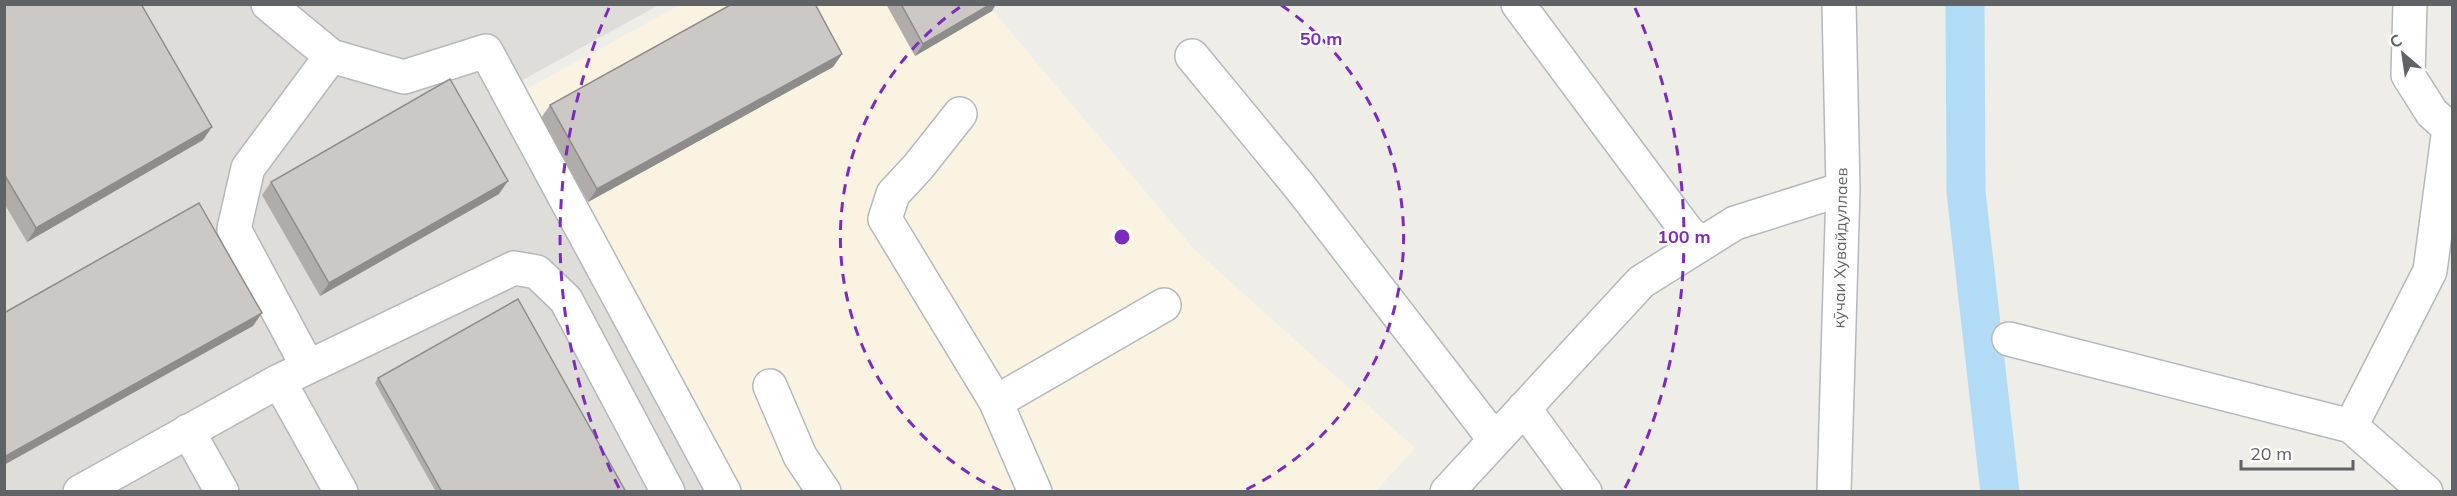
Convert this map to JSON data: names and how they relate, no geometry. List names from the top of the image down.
{
  "streets": {
    "street": ["кӯчаи Хувайдуллаев"]
  },
  "scale_bar": "20 m",
  "north": "top left",
  "rings": ["50 m", "100 m"]
}
